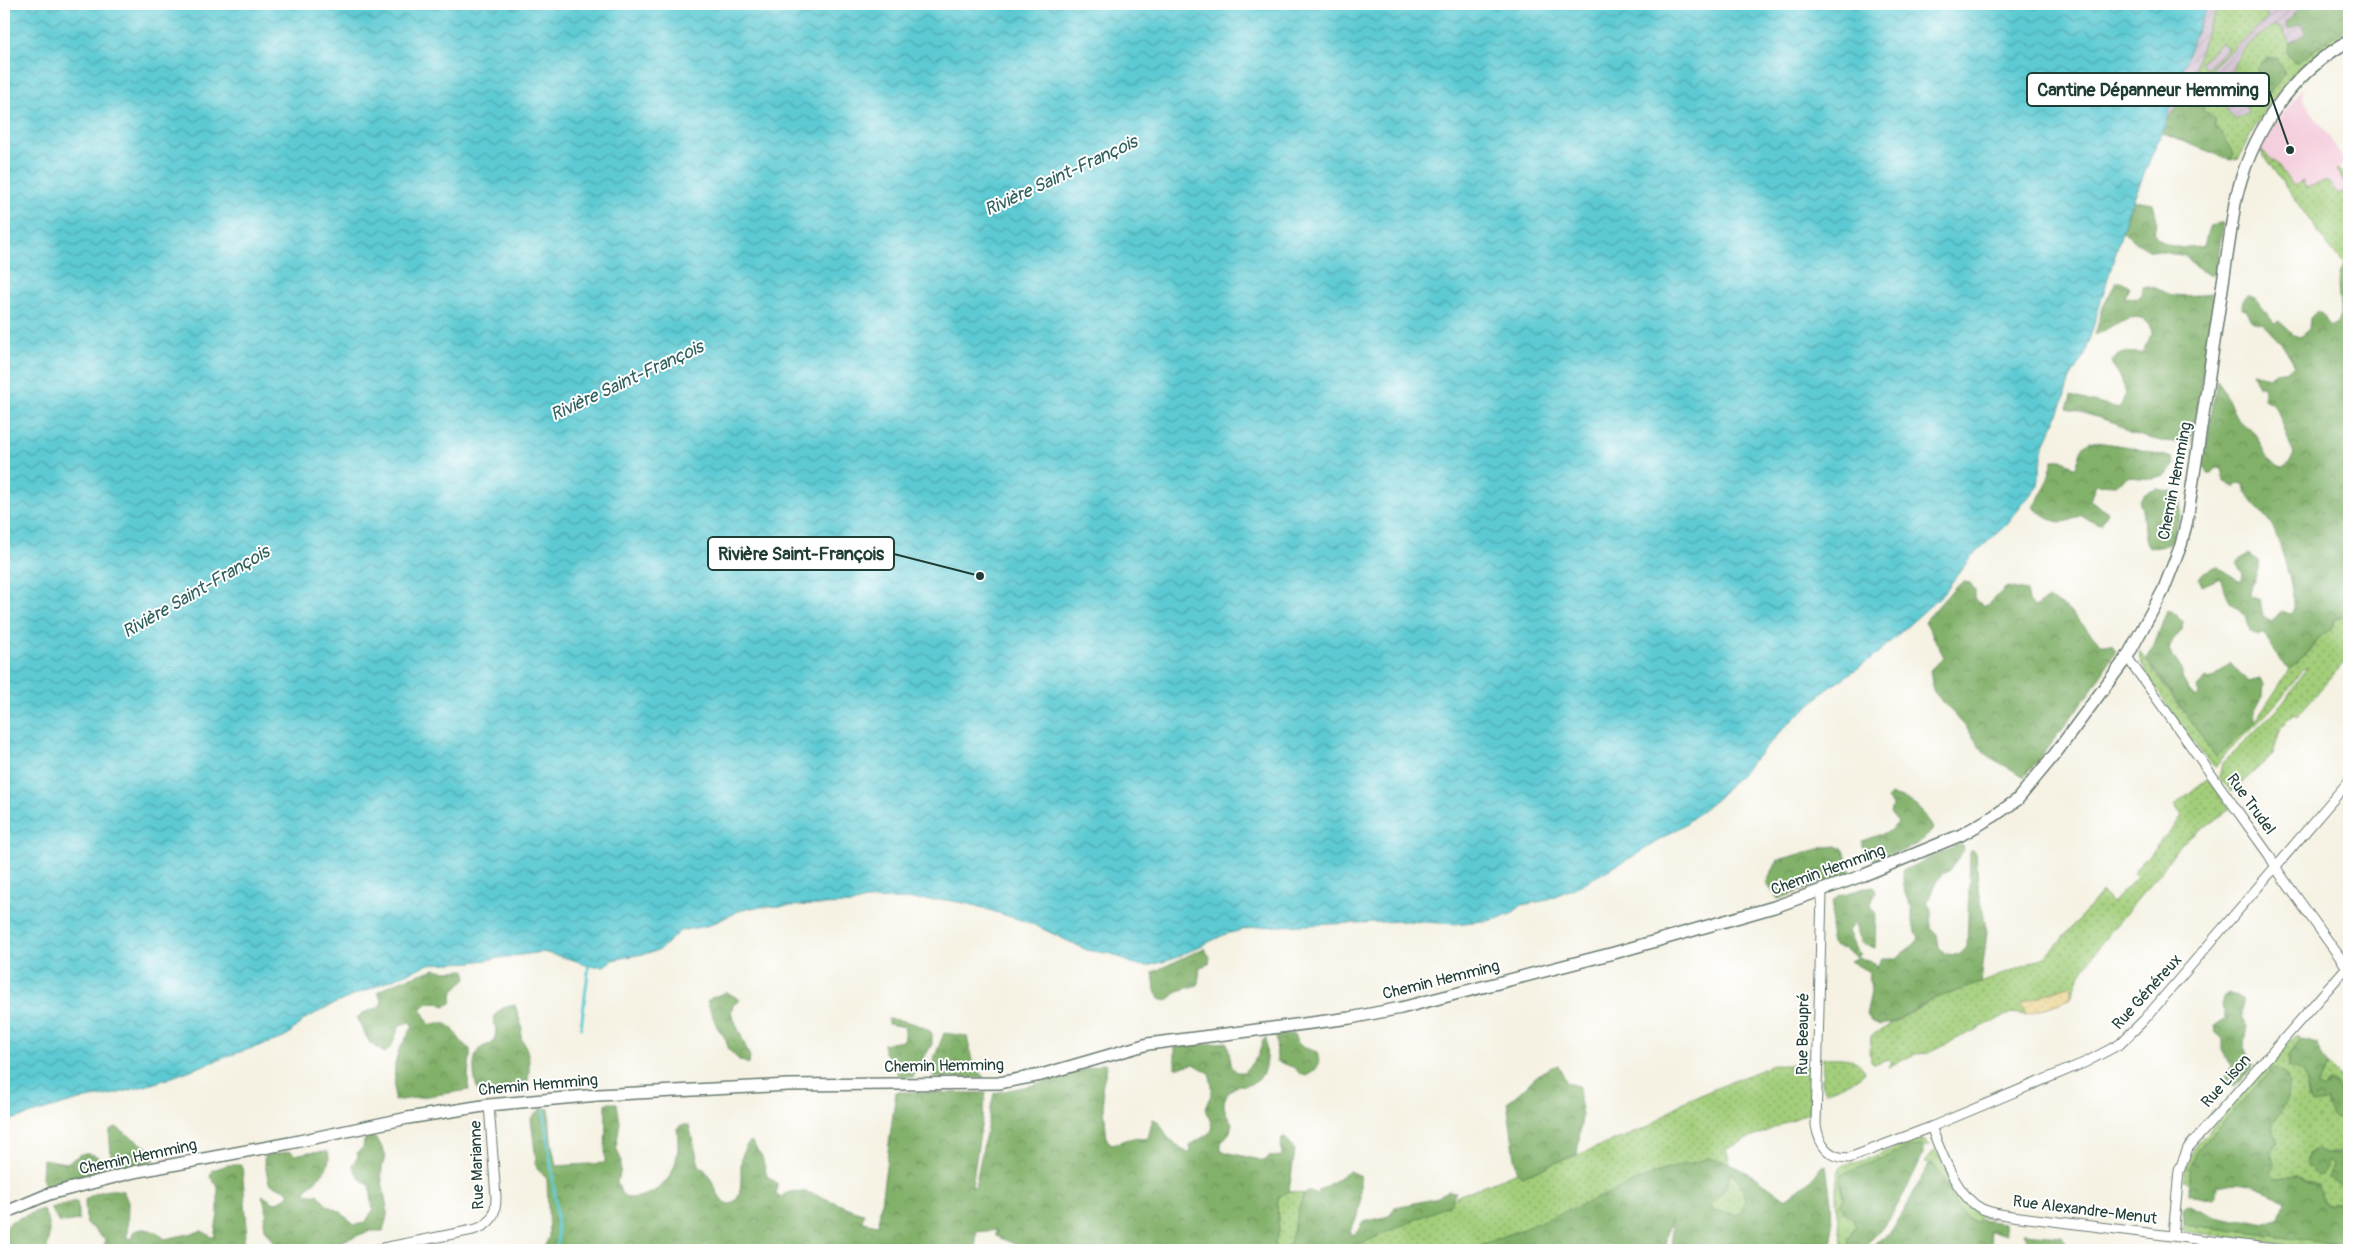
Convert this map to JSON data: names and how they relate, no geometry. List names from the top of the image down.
{
  "streets": {
    "street": [
      "Chemin Hemming",
      "Rue Trudel",
      "Rue Généreux",
      "Rue Beaupré",
      "Rue Lison",
      "Rue Marianne",
      "Rue Alexandre-Menut"
    ]
  },
  "crossings": [
    ["Chemin Hemming", "Rue Trudel"],
    ["Chemin Hemming", "Rue Beaupré"],
    ["Chemin Hemming", "Rue Marianne"],
    ["Rue Trudel", "Rue Généreux"],
    ["Rue Trudel", "Rue Lison"],
    ["Rue Généreux", "Rue Beaupré"],
    ["Rue Généreux", "Rue Alexandre-Menut"],
    ["Rue Lison", "Rue Alexandre-Menut"]
  ],
  "water": ["Rivière Saint-François"],
  "places": ["Cantine Dépanneur Hemming", "Rivière Saint-François"]
}
